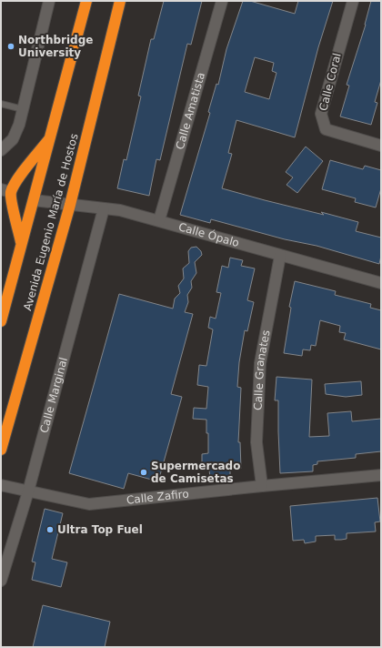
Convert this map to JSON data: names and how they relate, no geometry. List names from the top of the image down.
{
  "streets": {
    "highway": ["Avenida Eugenio María de Hostos"],
    "street": [
      "Calle Coral",
      "Calle Amatista",
      "Calle Ópalo",
      "Calle Granates",
      "Calle Marginal",
      "Calle Zafiro"
    ]
  },
  "crossings": [
    ["Calle Amatista", "Calle Ópalo"],
    ["Avenida Eugenio María de Hostos", "Calle Ópalo"],
    ["Calle Ópalo", "Calle Granates"],
    ["Calle Ópalo", "Calle Marginal"],
    ["Calle Granates", "Calle Zafiro"],
    ["Calle Marginal", "Calle Zafiro"]
  ],
  "places": ["Northbridge University", "Supermercado de Camisetas", "Ultra Top Fuel"]
}
